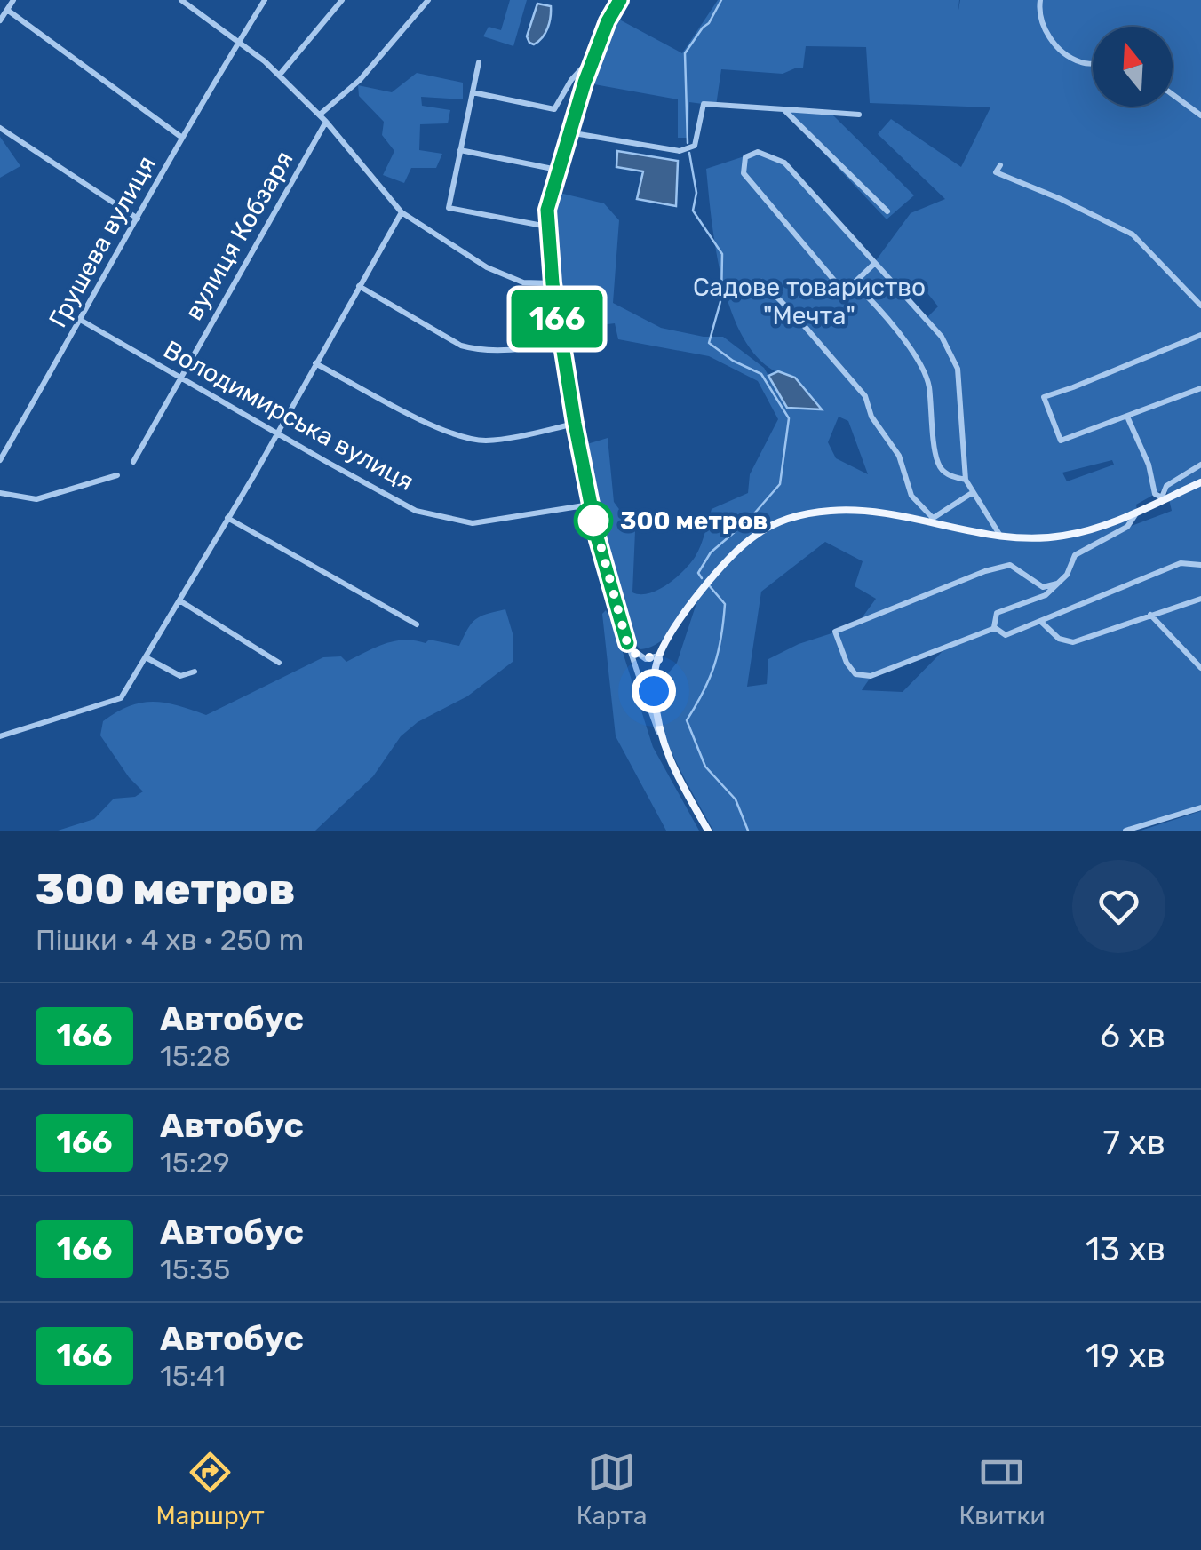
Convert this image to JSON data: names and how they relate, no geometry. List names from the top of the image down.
{
  "streets": {
    "street": ["вулиця Кобзаря", "Грушева вулиця", "Володимирська вулиця"]
  },
  "crossings": [
    ["вулиця Кобзаря", "Володимирська вулиця"],
    ["Грушева вулиця", "Володимирська вулиця"]
  ],
  "parks": ["Садове товариство \"Мечта\""],
  "places": ["300 метров"],
  "lines": ["bus line 166"],
  "north": "top",
  "page": {
    "on_map": "166",
    "heading": ["300 метров", "Пішки · 4 хв · 250 m"],
    "list": [
      {
        "mark": "166",
        "name": "Автобус",
        "note": "15:28",
        "value": "6 хв"
      },
      {
        "mark": "166",
        "name": "Автобус",
        "note": "15:29",
        "value": "7 хв"
      },
      {
        "mark": "166",
        "name": "Автобус",
        "note": "15:35",
        "value": "13 хв"
      },
      {
        "mark": "166",
        "name": "Автобус",
        "note": "15:41",
        "value": "19 хв"
      }
    ],
    "tabs": ["Маршрут", "Карта", "Квитки"]
  }
}
